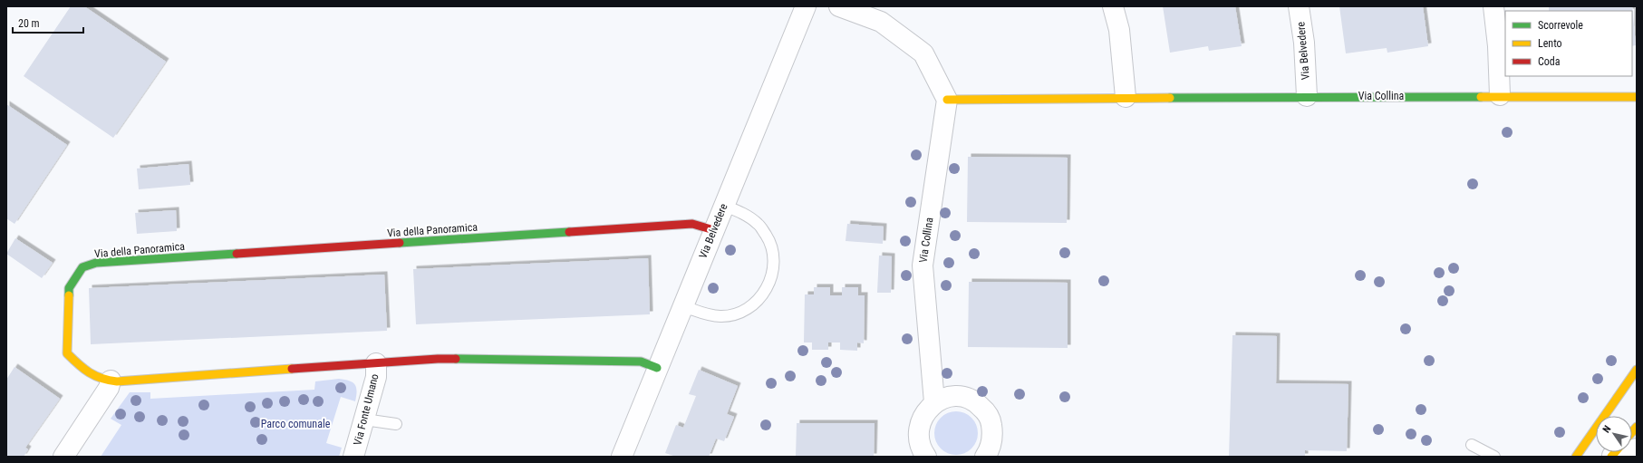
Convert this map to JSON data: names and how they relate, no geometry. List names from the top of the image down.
{
  "streets": {
    "street": [
      "Via Belvedere",
      "Via Collina",
      "Via della Panoramica",
      "Via Fonte Umano"
    ]
  },
  "crossings": [
    ["Via Belvedere", "Via Collina"],
    ["Via Belvedere", "Via della Panoramica"],
    ["Via della Panoramica", "Via Fonte Umano"]
  ],
  "parks": ["Parco comunale"],
  "legend": ["Scorrevole", "Lento", "Coda"],
  "scale_bar": "20 m",
  "north": "top left"
}
